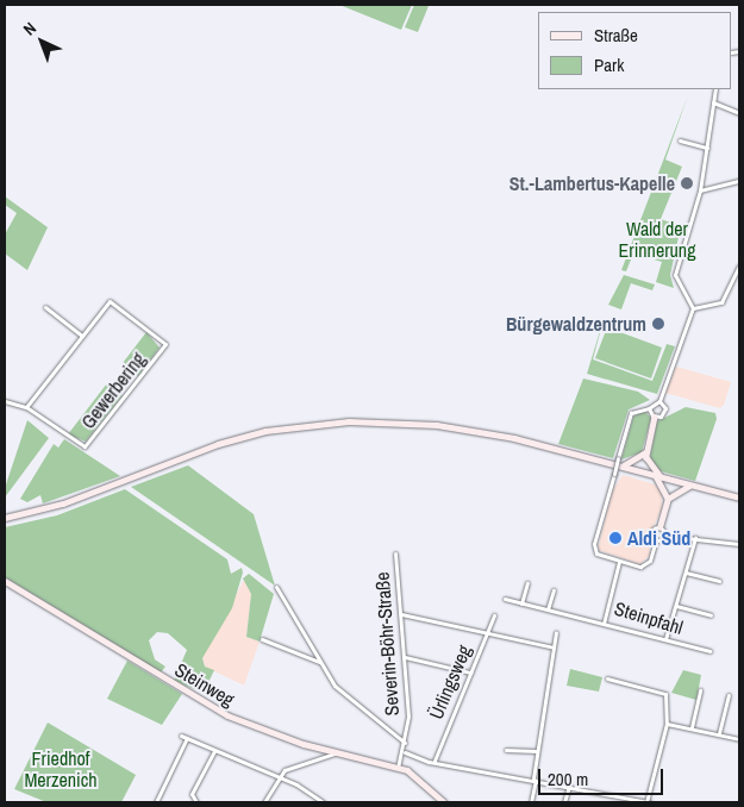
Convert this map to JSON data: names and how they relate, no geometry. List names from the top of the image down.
{
  "streets": {
    "main road": ["Steinweg"],
    "street": [
      "Gewerbering",
      "Steinpfahl",
      "Severin-Böhr-Straße",
      "Ürlingsweg"
    ]
  },
  "crossings": [
    ["Severin-Böhr-Straße", "Steinweg"]
  ],
  "parks": ["Wald der Erinnerung", "Friedhof Merzenich"],
  "places": ["St.-Lambertus-Kapelle", "Bürgewaldzentrum", "Aldi Süd"],
  "legend": ["Straße", "Park"],
  "scale_bar": "200 m",
  "north": "top left"
}
